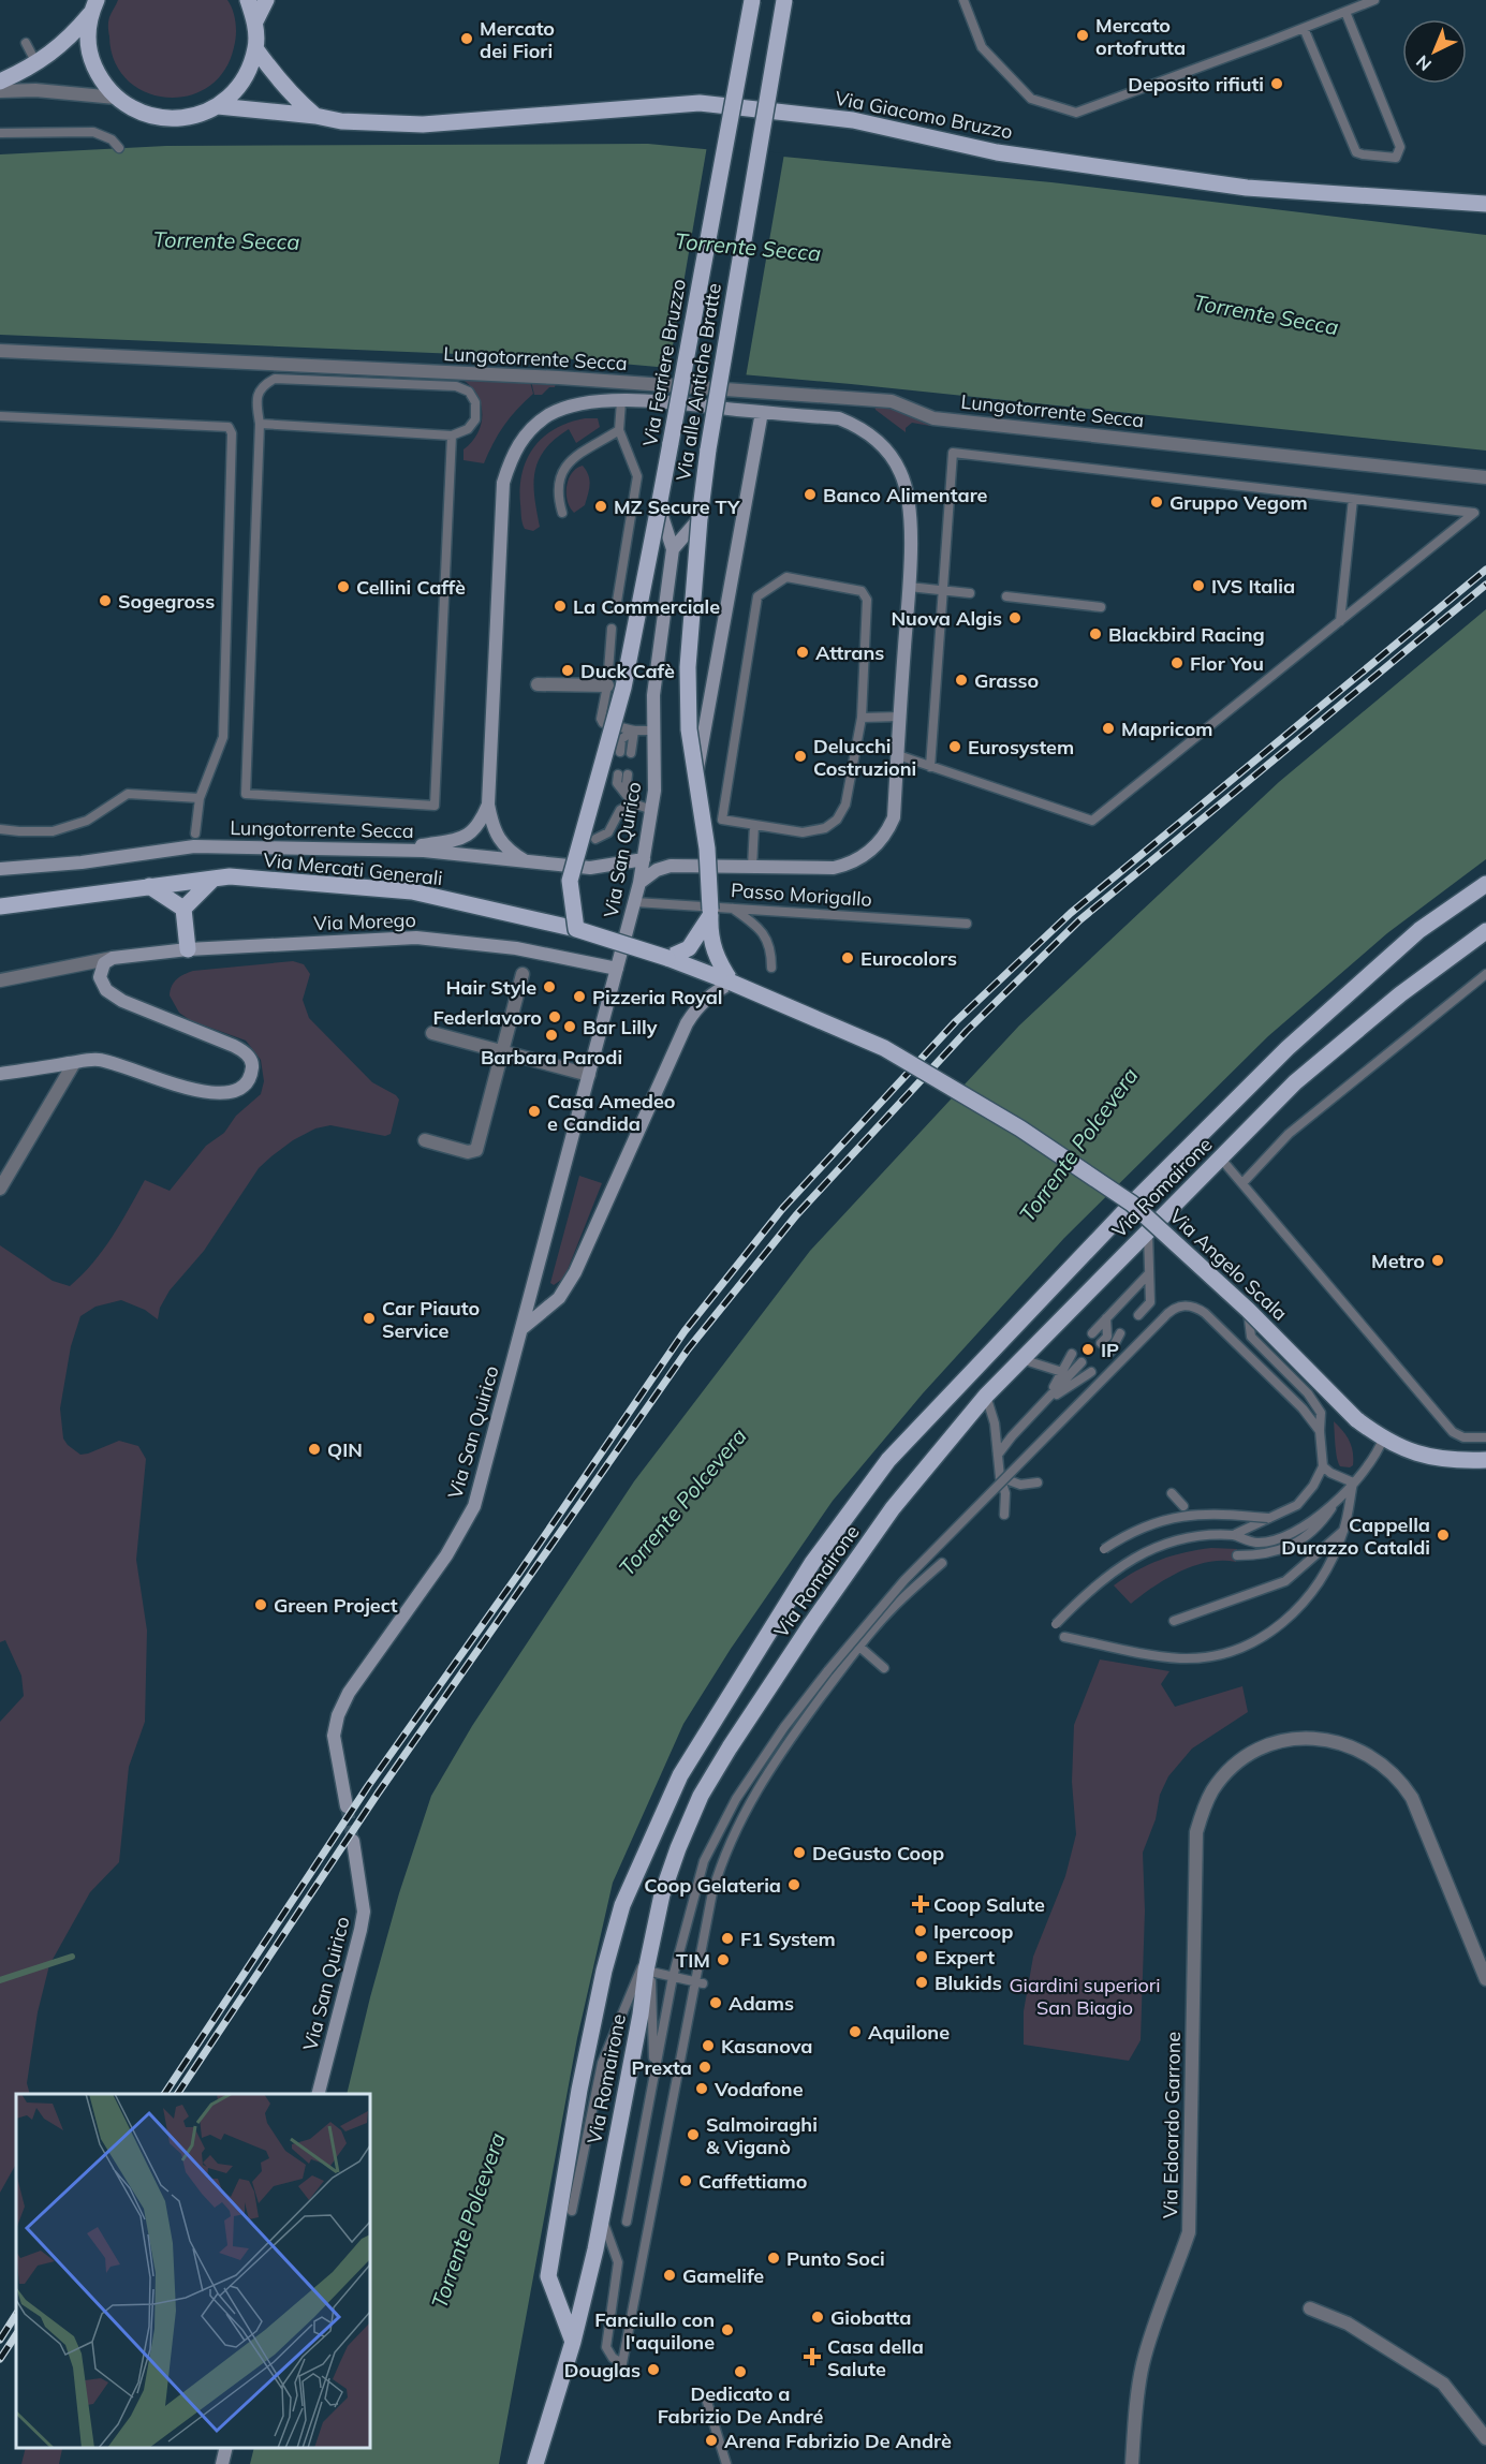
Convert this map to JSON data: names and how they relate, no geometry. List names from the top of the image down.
{
  "streets": {
    "main road": [
      "Via Giacomo Bruzzo",
      "Lungotorrente Secca",
      "Via Ferriere Bruzzo",
      "Via alle Antiche Bratte",
      "Via San Quirico",
      "Via Mercati Generali",
      "Via Morego",
      "Via Romairone",
      "Via Angelo Scala"
    ],
    "street": ["Via Edoardo Garrone"],
    "lane": ["Passo Morigallo"]
  },
  "crossings": [
    ["Lungotorrente Secca", "Via San Quirico"],
    ["Via Ferriere Bruzzo", "Via San Quirico"],
    ["Via alle Antiche Bratte", "Via Angelo Scala"],
    ["Via San Quirico", "Passo Morigallo"],
    ["Via San Quirico", "Via Morego"],
    ["Via Mercati Generali", "Via Angelo Scala"]
  ],
  "water": ["Torrente Secca", "Torrente Polcevera"],
  "parks": ["Giardini superiori San Biagio"],
  "places": {
    "other": [
      "Mercato ortofrutta",
      "Mercato dei Fiori",
      "Deposito rifiuti",
      "Banco Alimentare",
      "Gruppo Vegom",
      "MZ Secure TY",
      "IVS Italia",
      "Cellini Caffè",
      "Sogegross",
      "La Commerciale",
      "Nuova Algis",
      "Blackbird Racing",
      "Attrans",
      "Flor You",
      "Duck Cafè",
      "Grasso",
      "Mapricom",
      "Eurosystem",
      "Delucchi Costruzioni",
      "Eurocolors",
      "Hair Style",
      "Pizzeria Royal",
      "Federlavoro",
      "Bar Lilly",
      "Barbara Parodi",
      "Casa Amedeo e Candida",
      "Metro",
      "Car Piauto Service",
      "IP",
      "QIN",
      "Cappella Durazzo Cataldi",
      "Green Project",
      "DeGusto Coop",
      "Coop Gelateria",
      "Ipercoop",
      "F1 System",
      "Expert",
      "TIM",
      "Blukids",
      "Adams",
      "Aquilone",
      "Kasanova",
      "Prexta",
      "Vodafone",
      "Salmoiraghi & Viganò",
      "Caffettiamo",
      "Punto Soci",
      "Gamelife",
      "Giobatta",
      "Fanciullo con l'aquilone",
      "Douglas",
      "Dedicato a Fabrizio De André",
      "Arena Fabrizio De Andrè"
    ],
    "health": ["Coop Salute", "Casa della Salute"]
  },
  "north": "bottom left"
}
